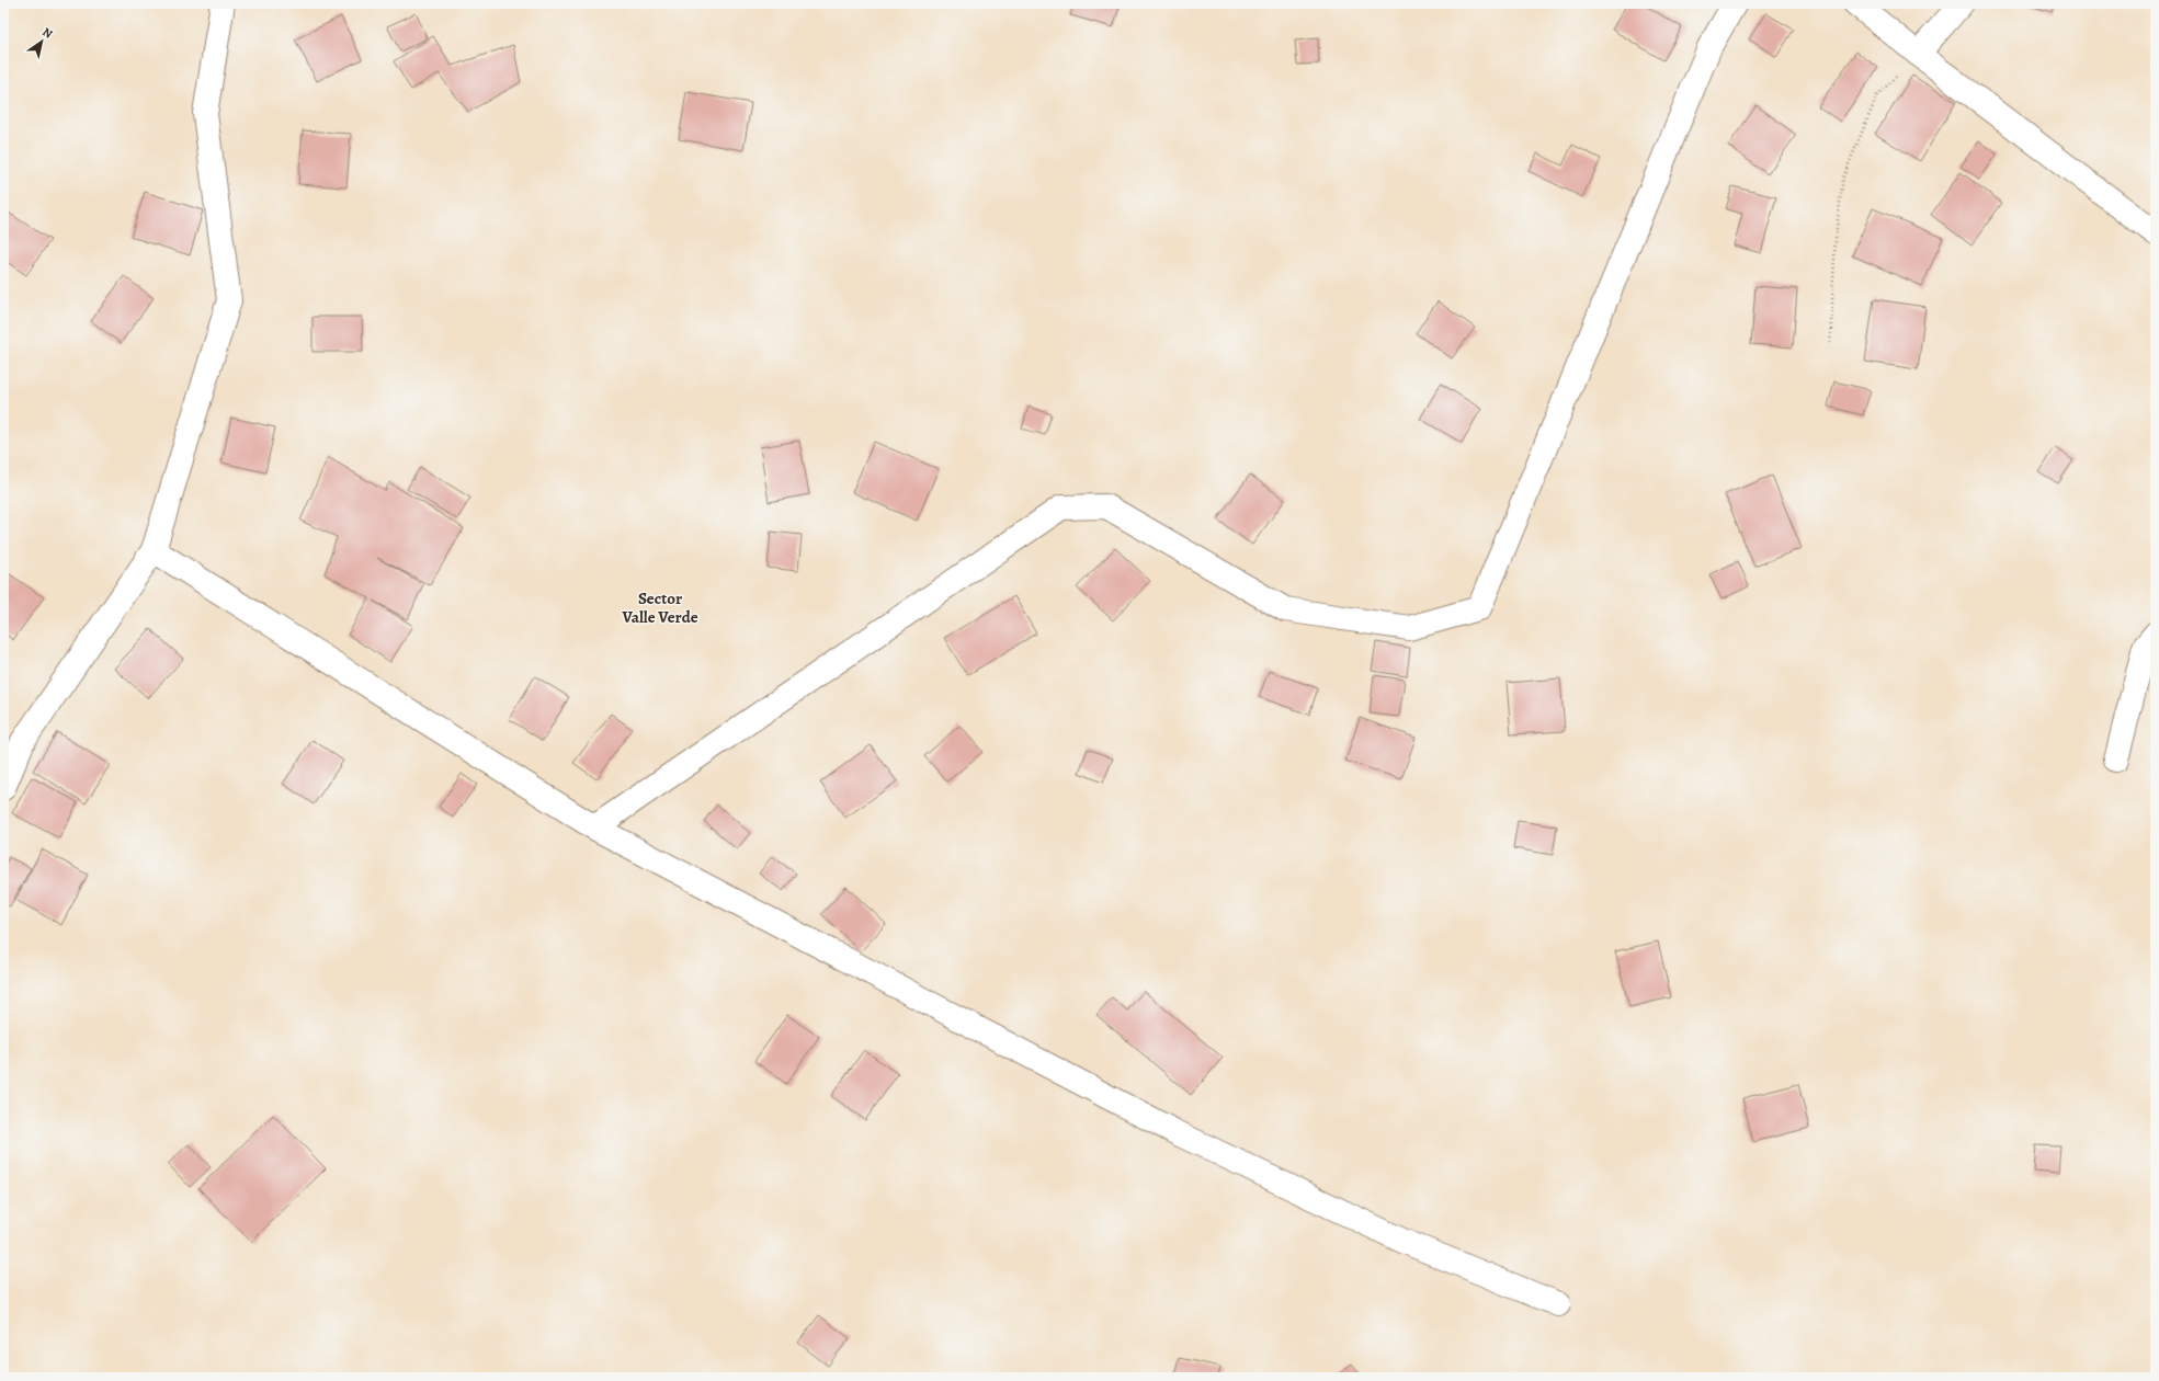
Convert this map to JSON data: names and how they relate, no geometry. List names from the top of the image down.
{
  "districts": ["Sector Valle Verde"],
  "north": "top right"
}
